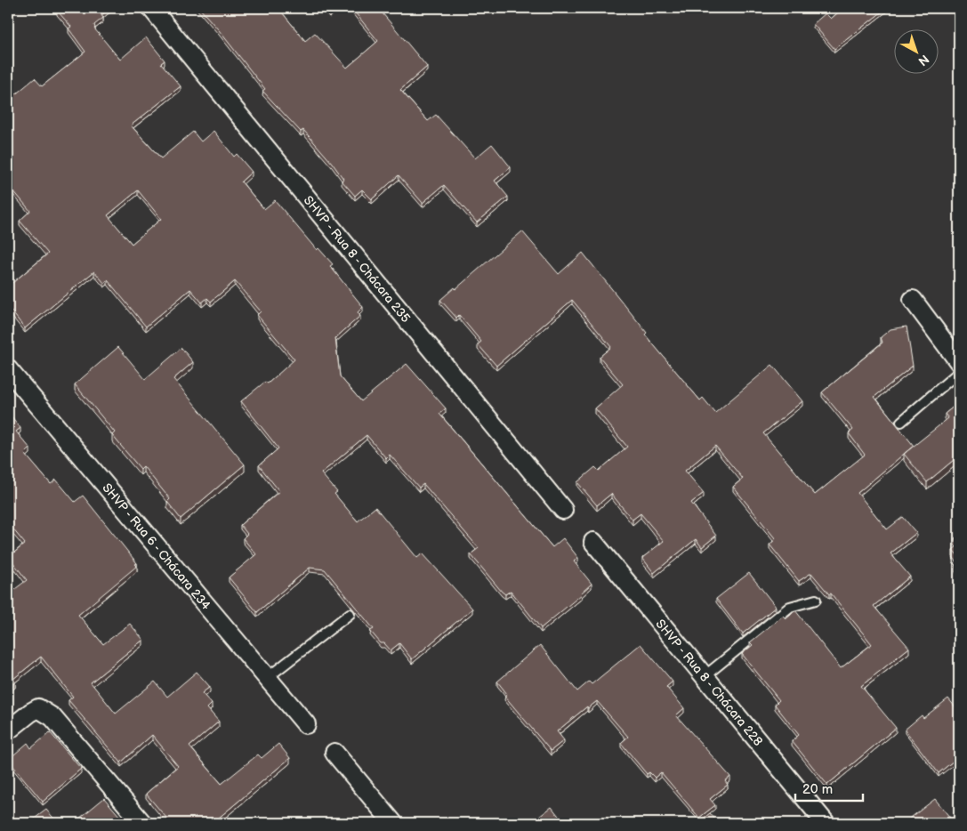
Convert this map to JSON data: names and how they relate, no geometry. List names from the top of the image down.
{
  "streets": {
    "street": ["SHVP - Rua 8 - Chácara 235", "SHVP - Rua 6 - Chácara 234", "SHVP - Rua 8 - Chácara 228"]
  },
  "scale_bar": "20 m",
  "north": "bottom right"
}
